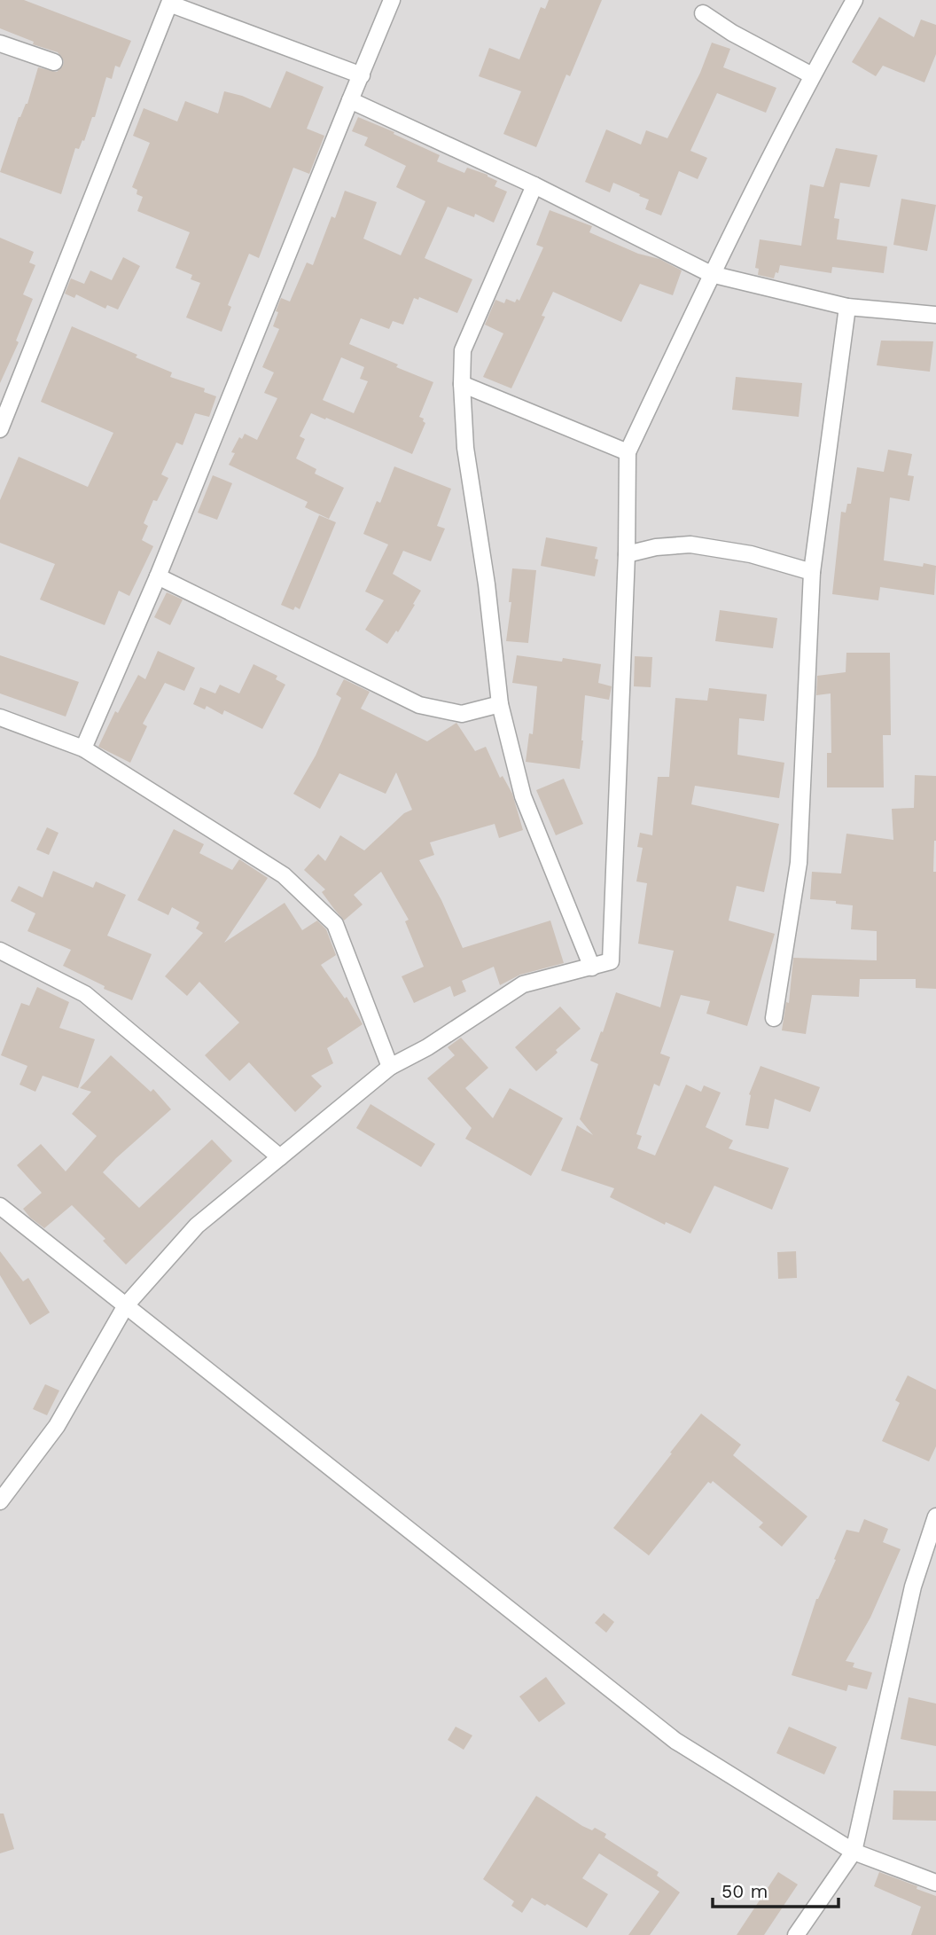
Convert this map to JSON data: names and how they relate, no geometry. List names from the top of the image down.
{
  "scale_bar": "50 m"
}
